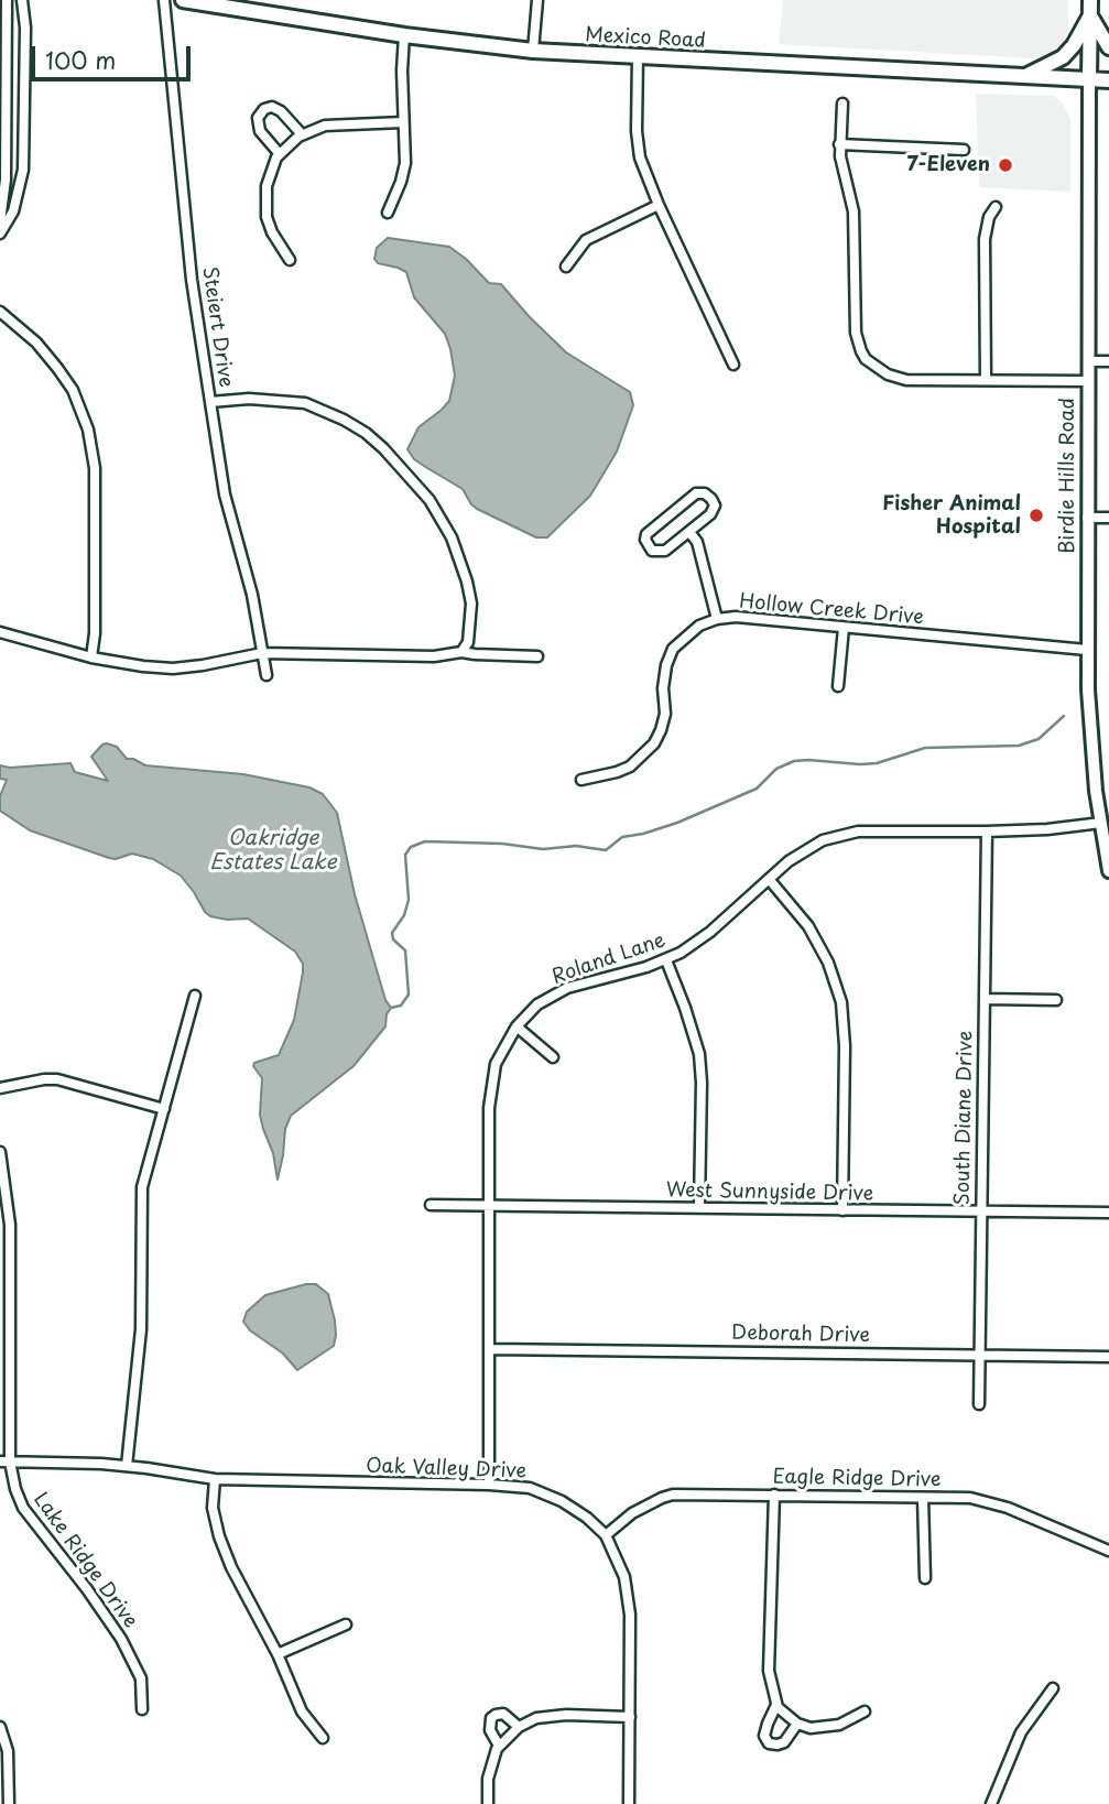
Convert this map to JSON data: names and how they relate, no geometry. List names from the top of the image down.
{
  "streets": {
    "main road": ["Mexico Road", "Birdie Hills Road"],
    "street": [
      "Steiert Drive",
      "Hollow Creek Drive",
      "Roland Lane",
      "South Diane Drive",
      "West Sunnyside Drive",
      "Deborah Drive",
      "Oak Valley Drive",
      "Eagle Ridge Drive",
      "Lake Ridge Drive"
    ]
  },
  "crossings": [
    ["Mexico Road", "Birdie Hills Road"],
    ["Birdie Hills Road", "Hollow Creek Drive"],
    ["Birdie Hills Road", "Roland Lane"],
    ["Roland Lane", "South Diane Drive"],
    ["Roland Lane", "West Sunnyside Drive"],
    ["Roland Lane", "Deborah Drive"],
    ["Roland Lane", "Oak Valley Drive"],
    ["South Diane Drive", "West Sunnyside Drive"],
    ["South Diane Drive", "Deborah Drive"],
    ["Oak Valley Drive", "Eagle Ridge Drive"],
    ["Oak Valley Drive", "Lake Ridge Drive"]
  ],
  "water": ["Oakridge Estates Lake"],
  "places": ["7-Eleven", "Fisher Animal Hospital"],
  "scale_bar": "100 m"
}
